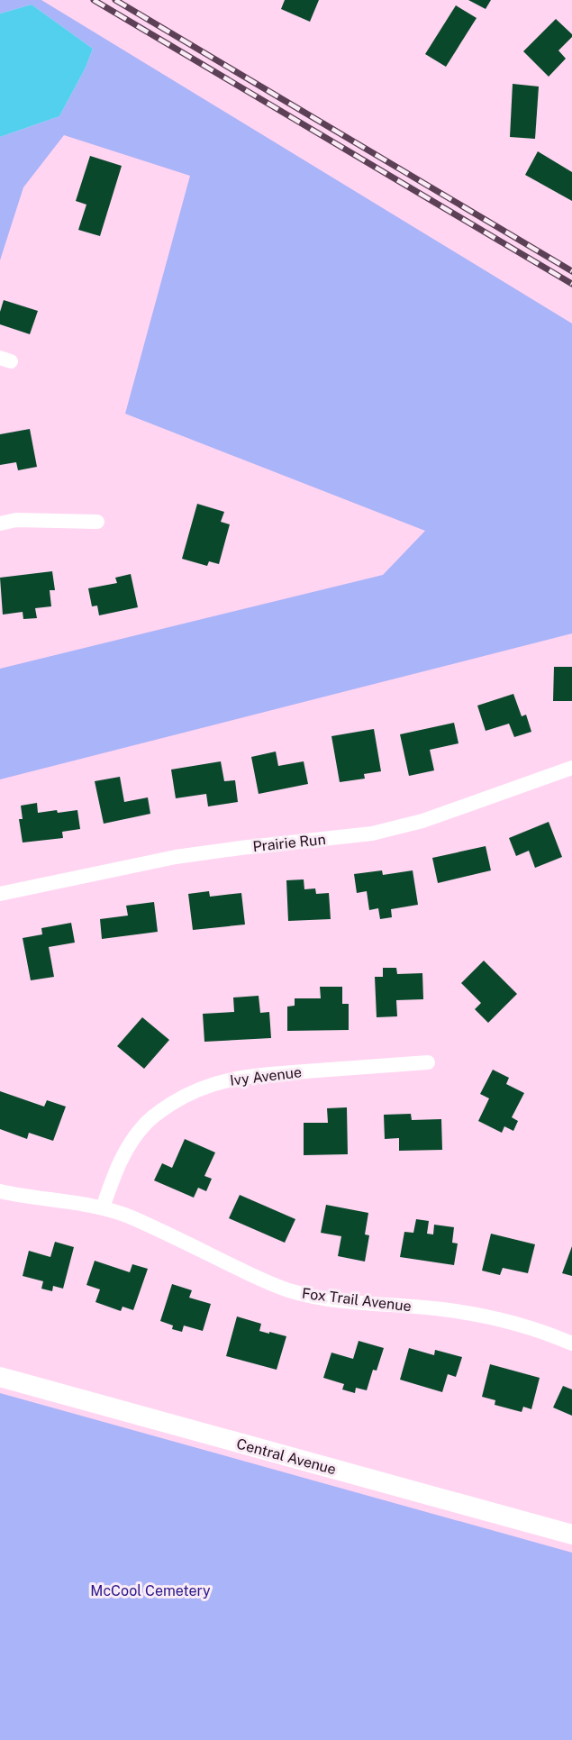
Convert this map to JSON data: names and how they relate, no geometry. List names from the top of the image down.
{
  "streets": {
    "street": [
      "Prairie Run",
      "Ivy Avenue",
      "Fox Trail Avenue",
      "Central Avenue"
    ]
  },
  "crossings": [
    ["Ivy Avenue", "Fox Trail Avenue"]
  ],
  "parks": ["McCool Cemetery"]
}
